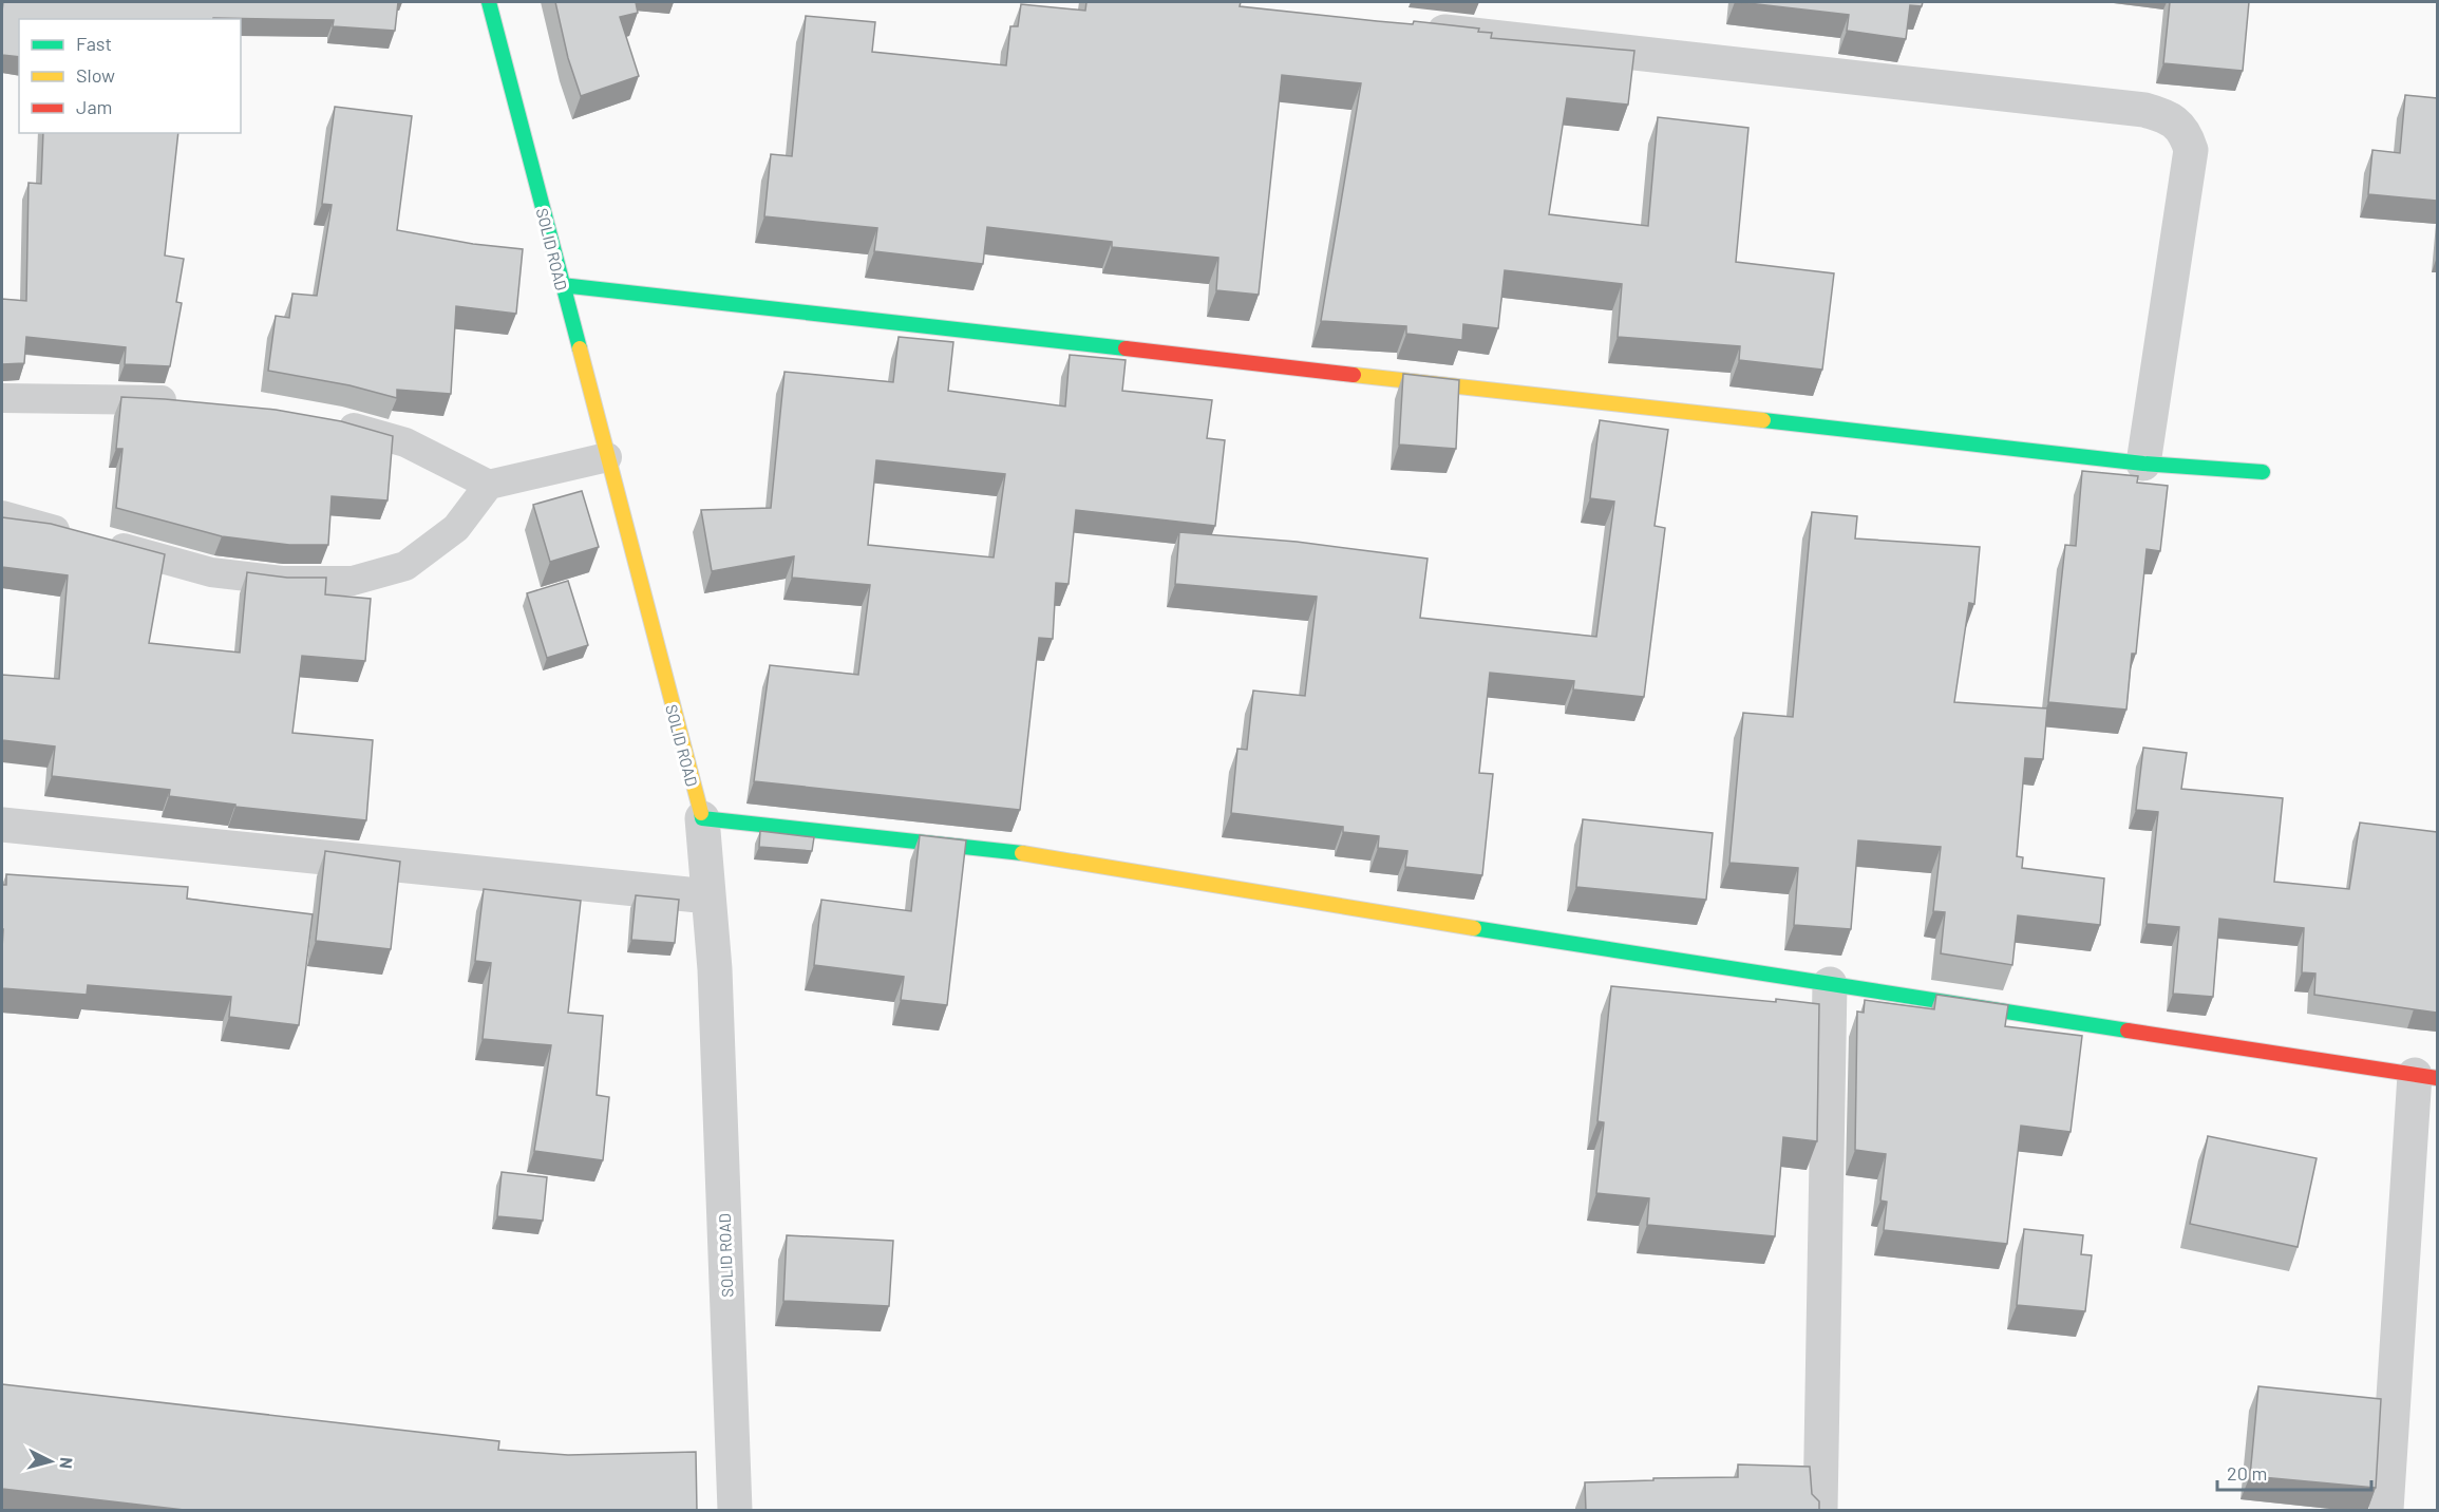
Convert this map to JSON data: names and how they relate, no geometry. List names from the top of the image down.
{
  "streets": {
    "street": ["SOLID ROAD"]
  },
  "legend": ["Fast", "Slow", "Jam"],
  "scale_bar": "20 m",
  "north": "right"
}
